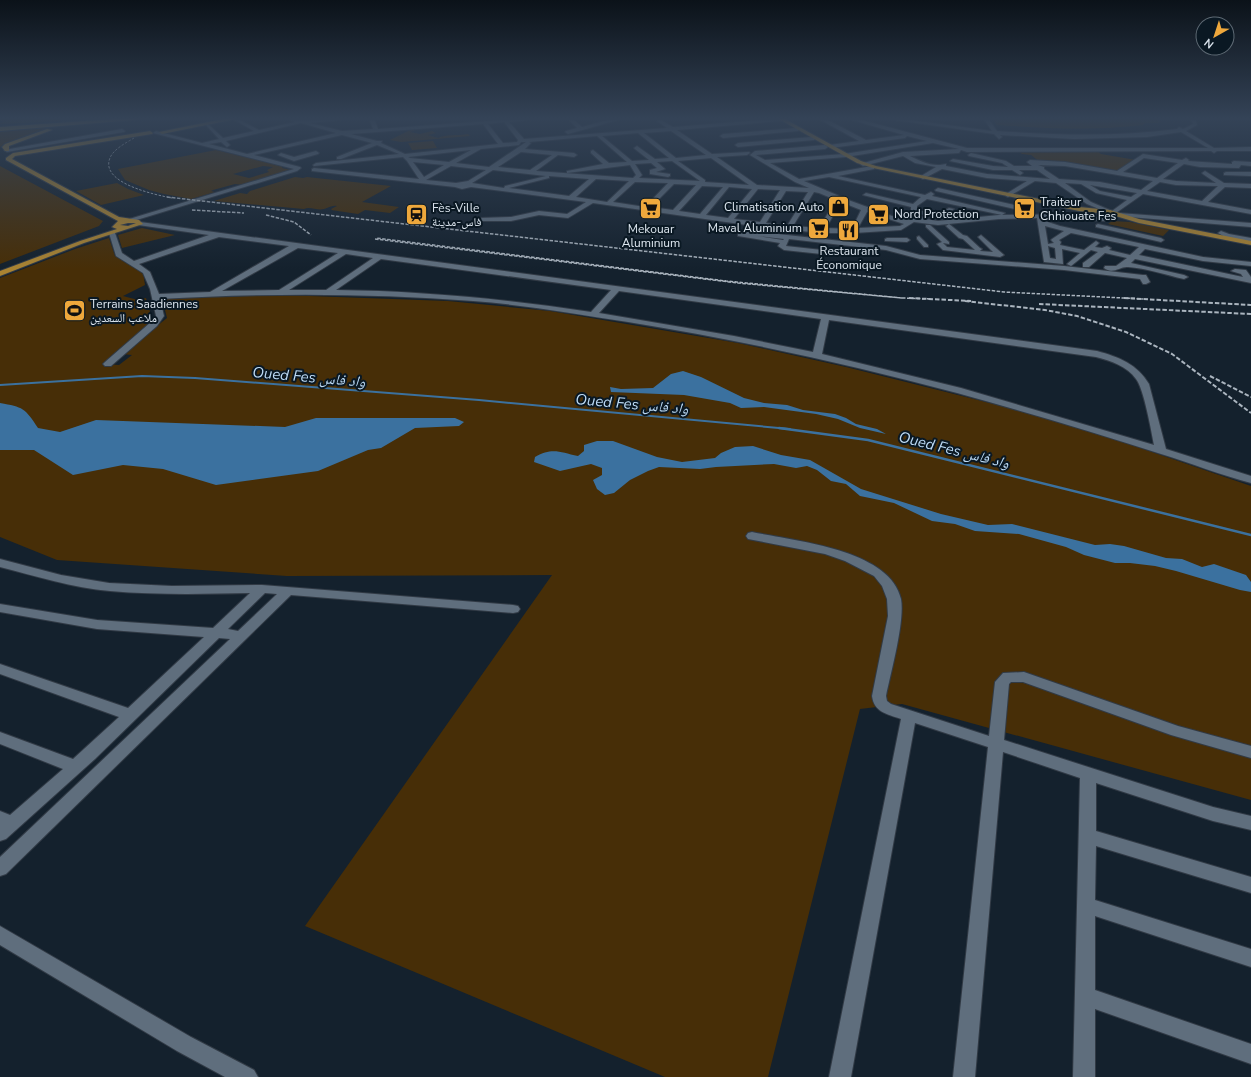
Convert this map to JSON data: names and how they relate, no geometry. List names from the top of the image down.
{
  "water": ["Oued Fes واد فاس"],
  "places": {
    "shop": ["Climatisation Auto"],
    "supermarket": [
      "Mekouar Aluminium",
      "Traiteur Chhiouate Fes",
      "Nord Protection",
      "Maval Aluminium"
    ],
    "station": ["Fès-Ville فاس-مدينة"],
    "restaurant": ["Restaurant Économique"],
    "sports": ["Terrains Saadiennes ملاعب السعدين"]
  },
  "north": "bottom left"
}
